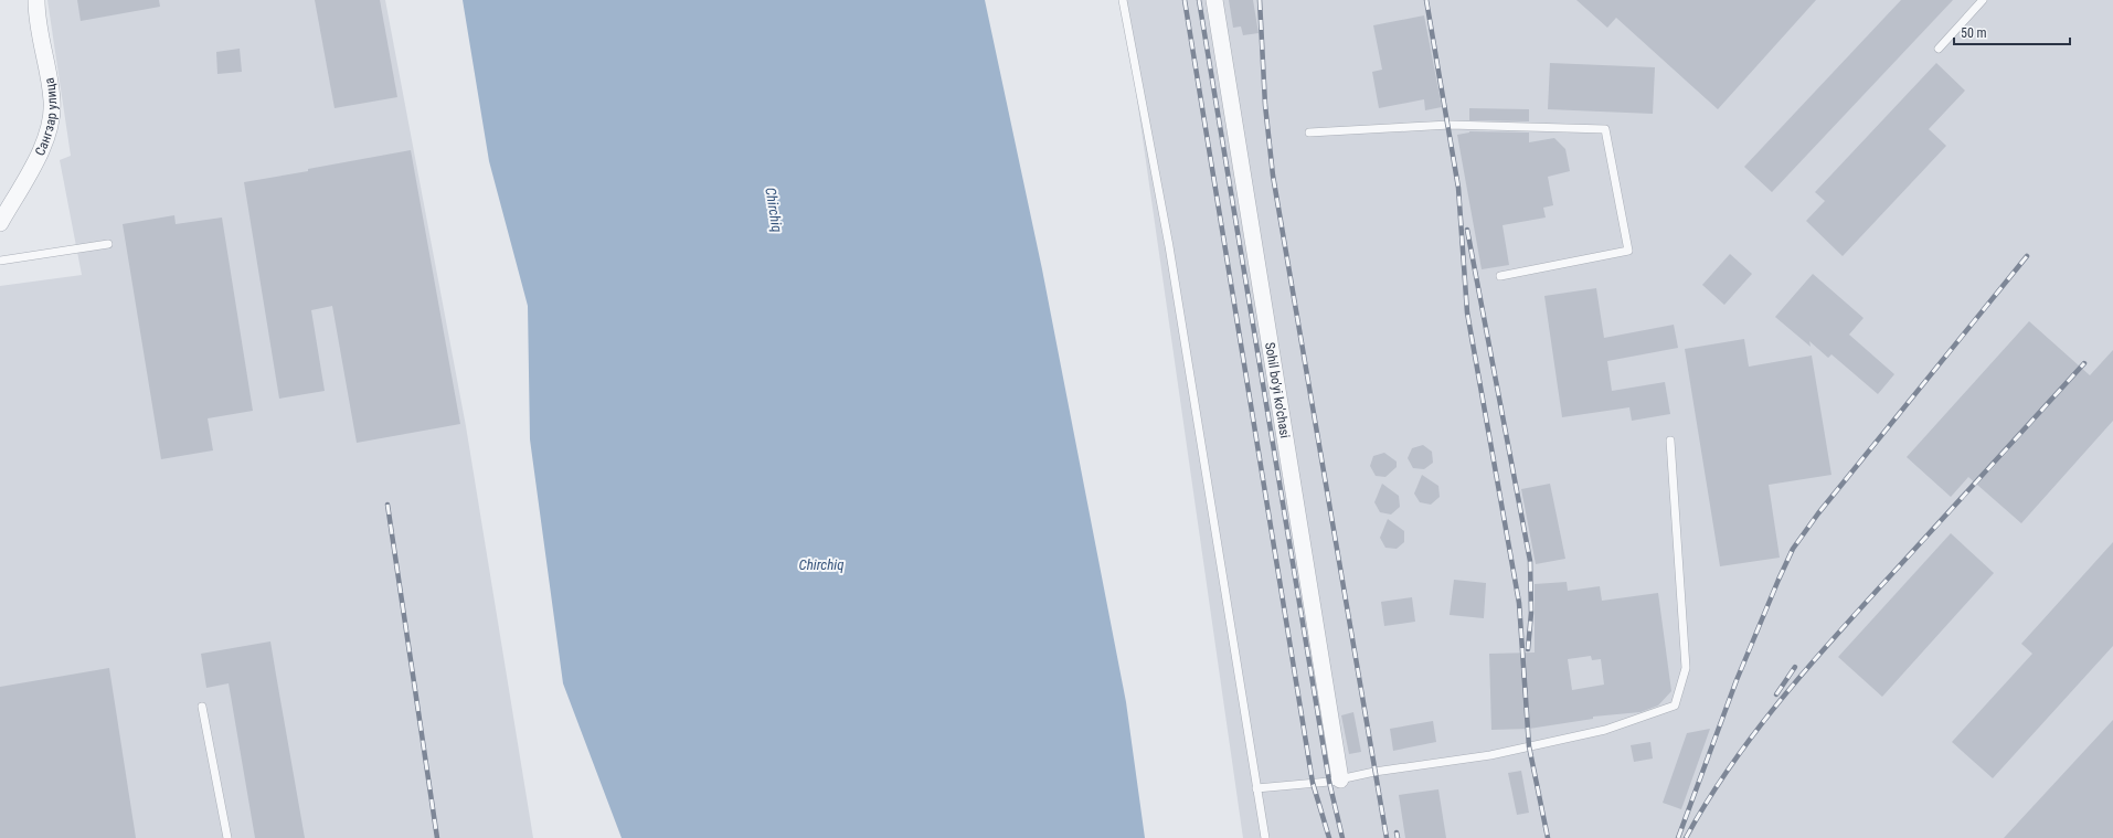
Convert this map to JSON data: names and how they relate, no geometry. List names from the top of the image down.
{
  "streets": {
    "street": ["Сангзар улица", "Sohil bo'yi ko'chasi"]
  },
  "water": ["Chirchiq"],
  "scale_bar": "50 m"
}
